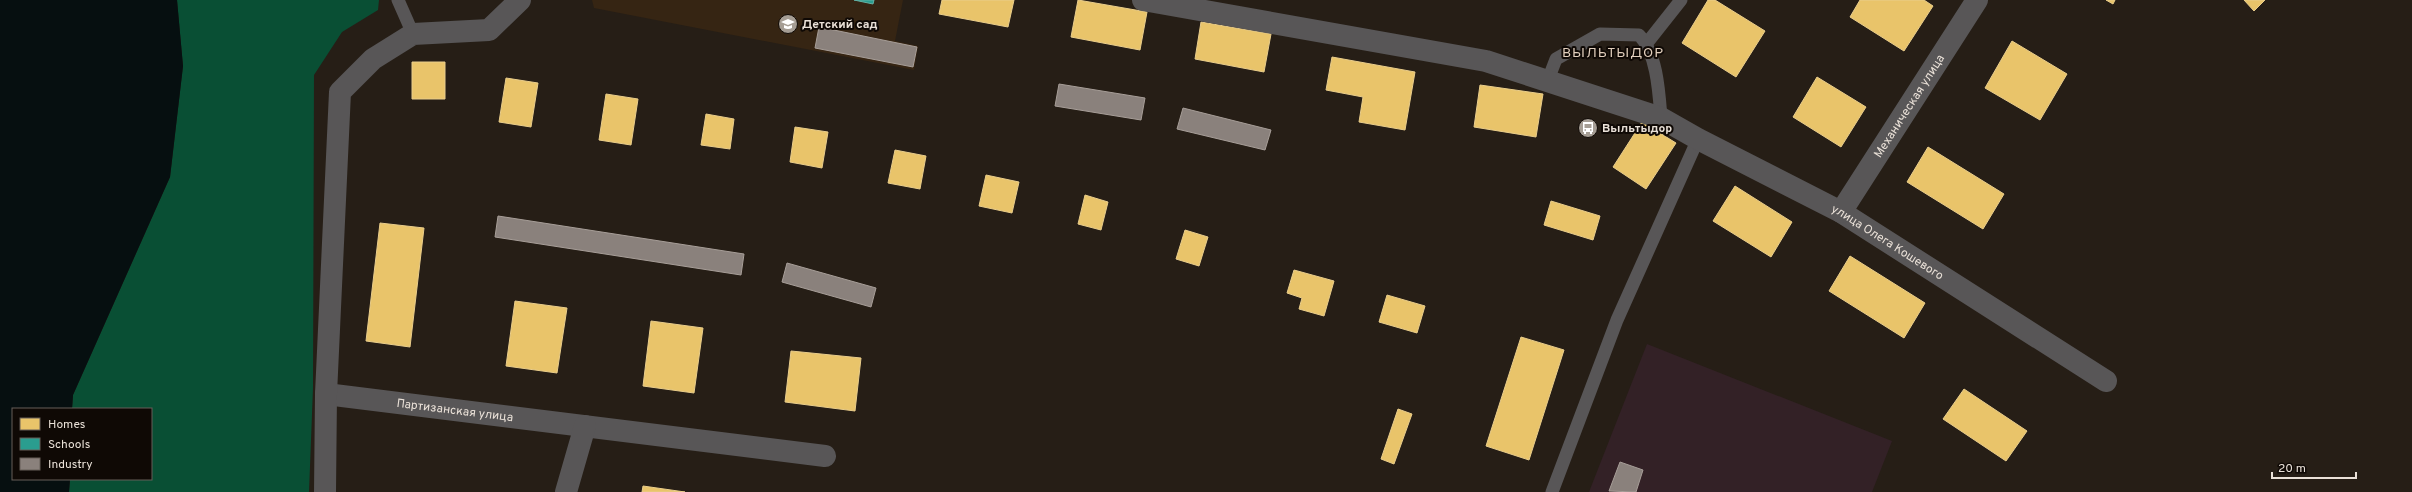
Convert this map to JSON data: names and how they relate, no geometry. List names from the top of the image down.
{
  "streets": {
    "street": ["Механическая улица", "улица Олега Кошевого", "Партизанская улица"]
  },
  "crossings": [
    ["Механическая улица", "улица Олега Кошевого"]
  ],
  "districts": ["ВЫЛЬТЫДОР"],
  "places": {
    "school or university": ["Детский сад"],
    "bus stop": ["Выльтыдор"]
  },
  "legend": ["Homes", "Schools", "Industry"],
  "scale_bar": "20 m"
}
